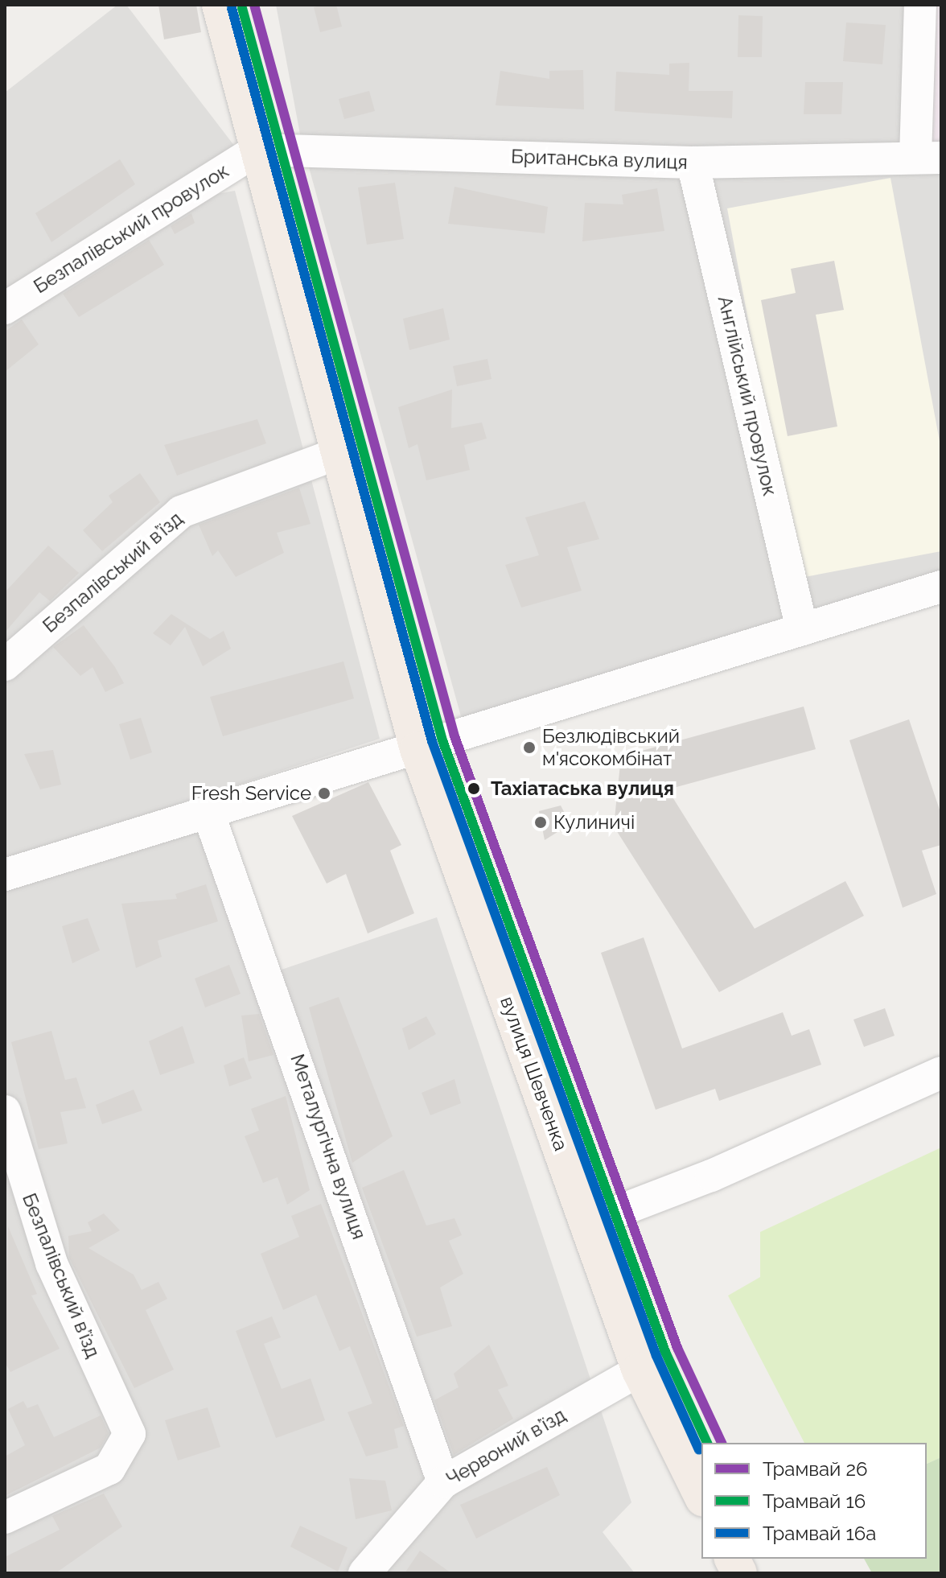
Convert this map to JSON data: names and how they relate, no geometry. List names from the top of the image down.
{
  "streets": {
    "main road": ["вулиця Шевченка"],
    "street": [
      "Британська вулиця",
      "Безпалівський провулок",
      "Англійський провулок",
      "Безпалівський в’їзд",
      "Металургічна вулиця",
      "Червоний в’їзд"
    ]
  },
  "crossings": [
    ["Британська вулиця", "Безпалівський провулок"],
    ["Британська вулиця", "Англійський провулок"],
    ["Британська вулиця", "вулиця Шевченка"],
    ["Безпалівський провулок", "вулиця Шевченка"],
    ["Безпалівський в’їзд", "вулиця Шевченка"],
    ["вулиця Шевченка", "Червоний в’їзд"],
    ["Металургічна вулиця", "Червоний в’їзд"]
  ],
  "places": [
    "Безлюдівський м'ясокомбінат",
    "Тахіатаська вулиця",
    "Fresh Service",
    "Кулиничі"
  ],
  "lines": ["tram line 26", "tram line 16", "tram line 16a"],
  "legend": ["Трамвай 26", "Трамвай 16", "Трамвай 16a"]
}
